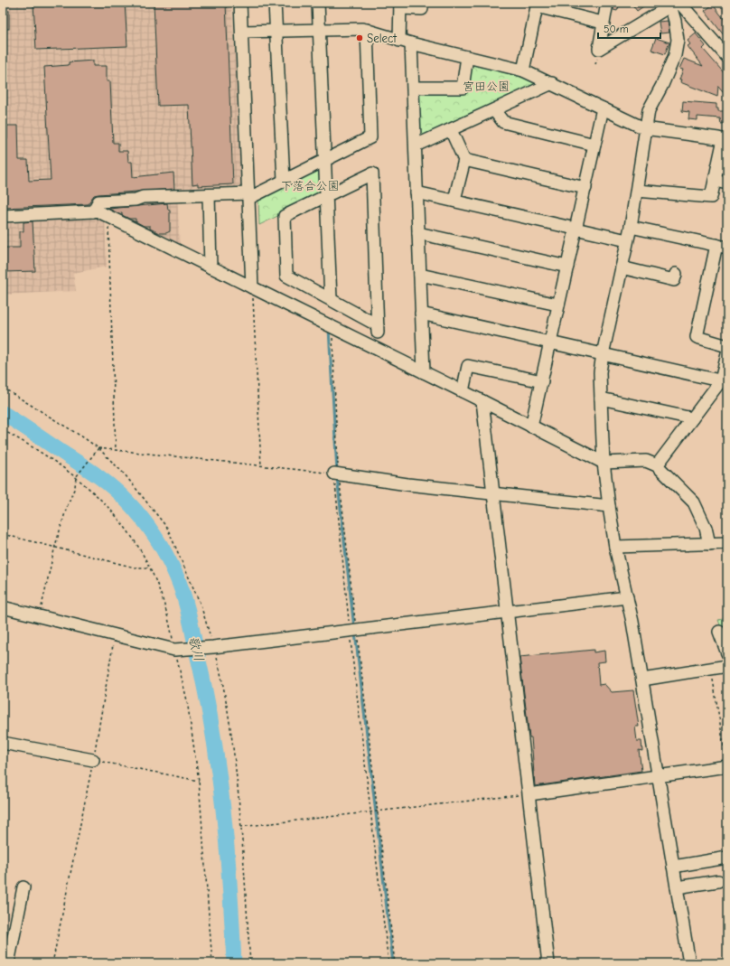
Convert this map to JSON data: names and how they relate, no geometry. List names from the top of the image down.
{
  "water": ["歌川"],
  "parks": ["宮田公園", "下落合公園"],
  "places": ["Select"],
  "scale_bar": "50 m"
}
